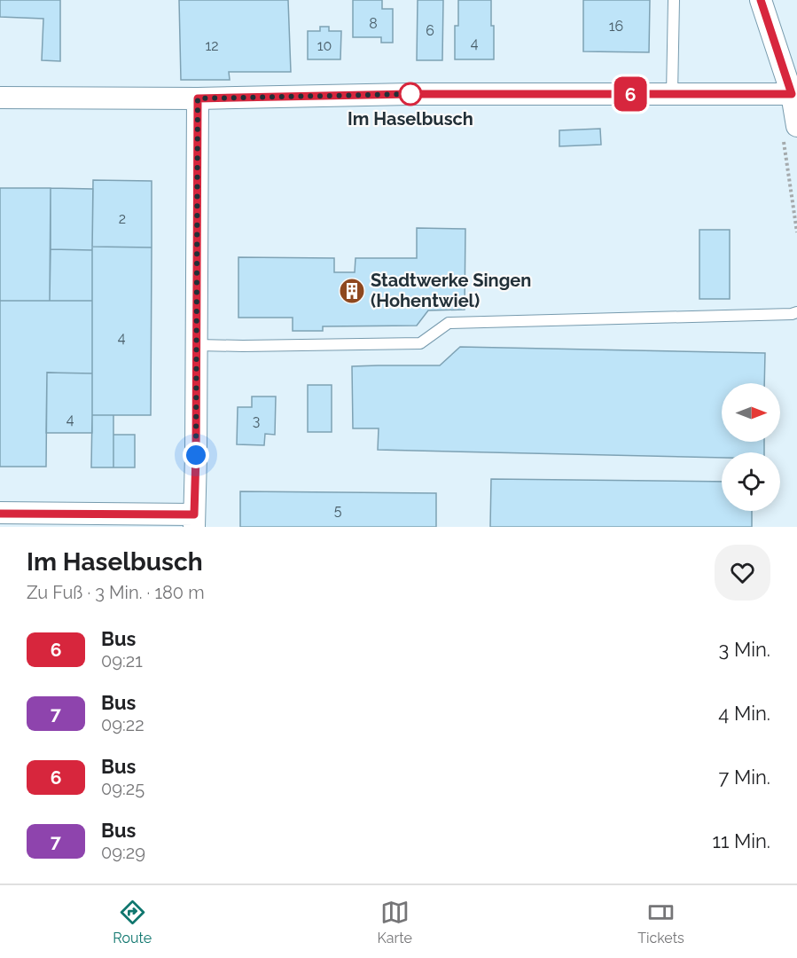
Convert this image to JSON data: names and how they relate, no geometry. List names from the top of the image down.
{
  "places": {
    "other": ["Im Haselbusch"],
    "building": ["Stadtwerke Singen (Hohentwiel)"]
  },
  "lines": ["bus line 6"],
  "house_numbers": [
    "8",
    "16",
    "6",
    "4",
    "12",
    "10",
    "2",
    "4",
    "4",
    "3",
    "5"
  ],
  "north": "right",
  "page": {
    "on_map": "6",
    "heading": ["Im Haselbusch", "Zu Fuß · 3 Min. · 180 m"],
    "list": [
      {
        "mark": "6",
        "name": "Bus",
        "note": "09:21",
        "value": "3 Min."
      },
      {
        "mark": "7",
        "name": "Bus",
        "note": "09:22",
        "value": "4 Min."
      },
      {
        "mark": "6",
        "name": "Bus",
        "note": "09:25",
        "value": "7 Min."
      },
      {
        "mark": "7",
        "name": "Bus",
        "note": "09:29",
        "value": "11 Min."
      }
    ],
    "tabs": ["Route", "Karte", "Tickets"]
  }
}
